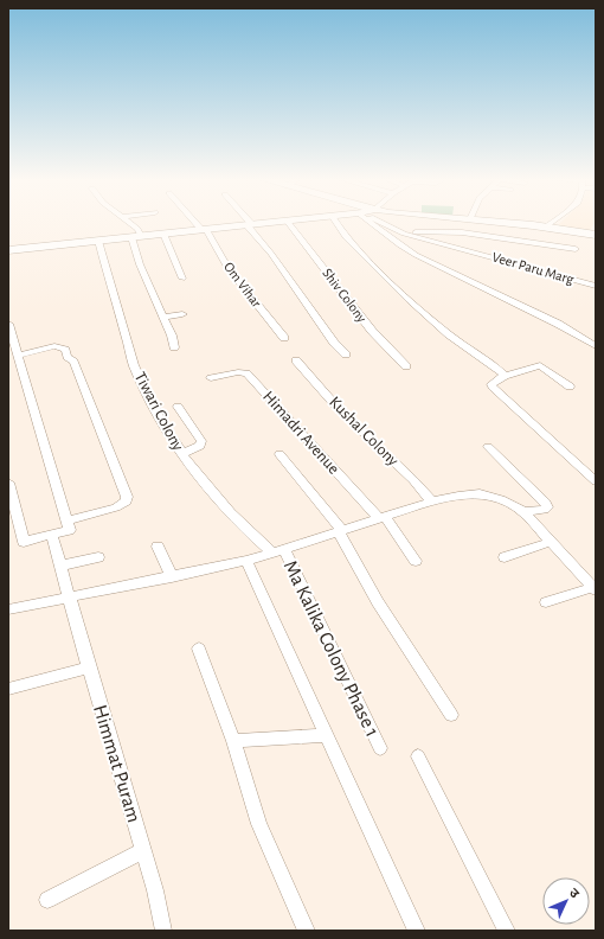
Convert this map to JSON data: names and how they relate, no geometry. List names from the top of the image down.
{
  "streets": {
    "street": [
      "Veer Paru Marg",
      "Om Vihar",
      "Shiv Colony",
      "Tiwari Colony",
      "Kushal Colony",
      "Himadri Avenue",
      "Ma Kalika Colony Phase 1",
      "Himmat Puram"
    ]
  },
  "crossings": [
    ["Tiwari Colony", "Ma Kalika Colony Phase 1"]
  ],
  "north": "top right"
}
